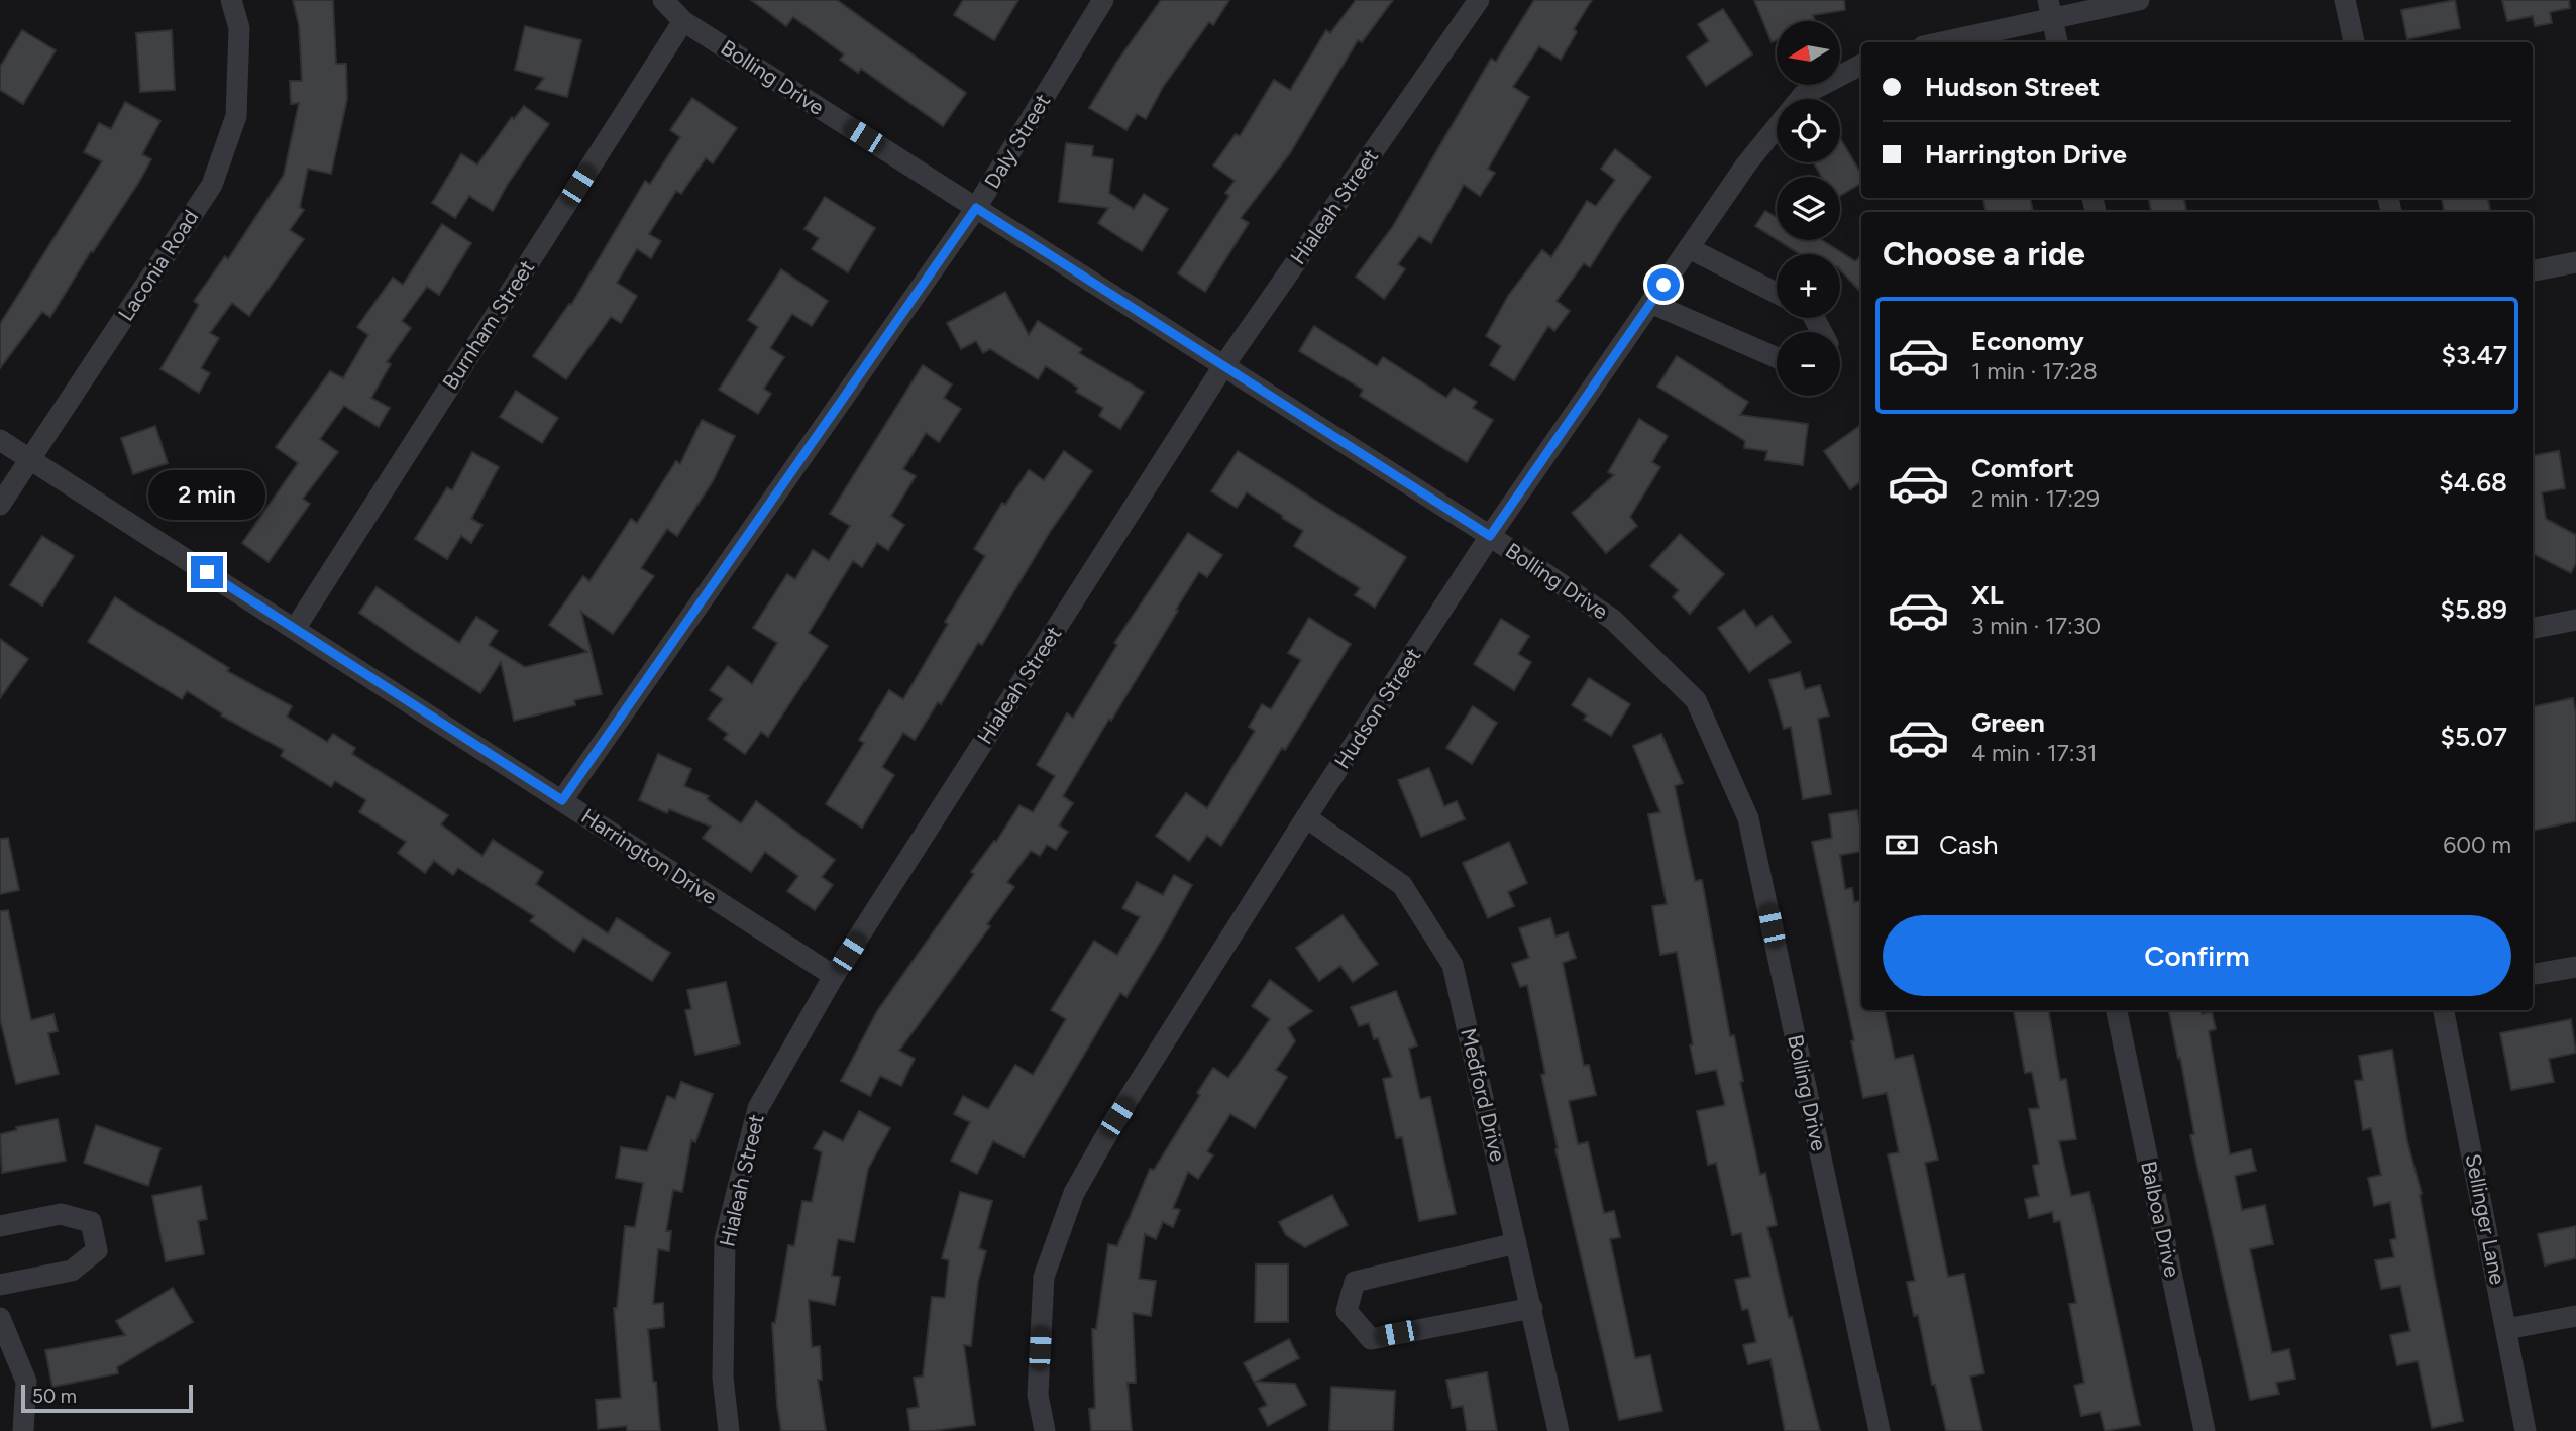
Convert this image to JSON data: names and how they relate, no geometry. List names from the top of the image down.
{
  "streets": {
    "street": [
      "Bolling Drive",
      "Daly Street",
      "Hialeah Street",
      "Laconia Road",
      "Burnham Street",
      "Hudson Street",
      "Harrington Drive",
      "Medford Drive",
      "Balboa Drive",
      "Sellinger Lane"
    ]
  },
  "crossings": [
    ["Bolling Drive", "Daly Street"],
    ["Bolling Drive", "Hialeah Street"],
    ["Bolling Drive", "Burnham Street"],
    ["Bolling Drive", "Hudson Street"],
    ["Daly Street", "Harrington Drive"],
    ["Hialeah Street", "Harrington Drive"],
    ["Laconia Road", "Harrington Drive"],
    ["Burnham Street", "Harrington Drive"],
    ["Hudson Street", "Medford Drive"]
  ],
  "scale_bar": "50 m",
  "north": "left",
  "page": {
    "map_buttons": ["+", "−"],
    "banner": ["Hudson Street", "Harrington Drive"],
    "heading": "Choose a ride",
    "list": [
      {
        "name": "Economy",
        "note": "1 min · 17:28",
        "value": "$3.47"
      },
      {
        "name": "Comfort",
        "note": "2 min · 17:29",
        "value": "$4.68"
      },
      {
        "name": "XL",
        "note": "3 min · 17:30",
        "value": "$5.89"
      },
      {
        "name": "Green",
        "note": "4 min · 17:31",
        "value": "$5.07"
      }
    ],
    "bubble": "2 min",
    "pay": ["Cash", "600 m"],
    "buttons": "Confirm",
    "scale": "50 m"
  }
}
